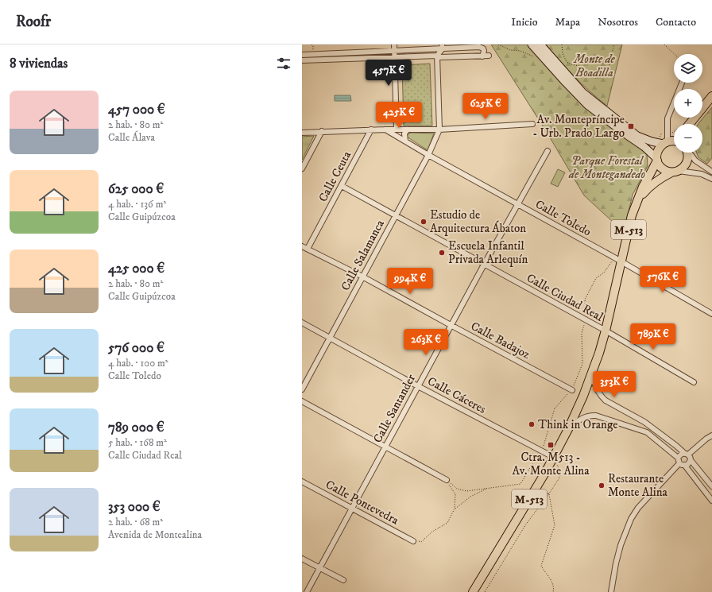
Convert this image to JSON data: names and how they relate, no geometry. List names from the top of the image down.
{
  "streets": {
    "main road": ["M-513"],
    "street": [
      "Calle Ceuta",
      "Calle Toledo",
      "Calle Salamanca",
      "Calle Ciudad Real",
      "Calle Badajoz",
      "Calle Cáceres",
      "Calle Santander",
      "Calle Pontevedra"
    ]
  },
  "crossings": [
    ["Calle Ceuta", "Calle Ciudad Real"],
    ["Calle Ceuta", "Calle Badajoz"],
    ["Calle Toledo", "M-513"],
    ["Calle Toledo", "Calle Salamanca"],
    ["Calle Toledo", "Calle Santander"],
    ["M-513", "Calle Ciudad Real"],
    ["M-513", "Calle Cáceres"],
    ["Calle Salamanca", "Calle Ciudad Real"],
    ["Calle Salamanca", "Calle Badajoz"],
    ["Calle Salamanca", "Calle Cáceres"],
    ["Calle Ciudad Real", "Calle Santander"],
    ["Calle Badajoz", "Calle Santander"],
    ["Calle Cáceres", "Calle Santander"],
    ["Calle Santander", "Calle Pontevedra"]
  ],
  "parks": ["Monte de Boadilla", "Parque Forestal de Montegandedo"],
  "places": {
    "transit": ["Av. Montepríncipe - Urb. Prado Largo", "Ctra. M513 - Av. Monte Alina"],
    "other": [
      "Estudio de Arquitectura Ábaton",
      "Escuela Infantil Privada Arlequín",
      "Think in Orange",
      "Restaurante Monte Alina"
    ]
  },
  "page": {
    "header": "Roofr",
    "nav": [
      "Inicio",
      "Mapa",
      "Nosotros",
      "Contacto"
    ],
    "heading": "8 viviendas",
    "map_buttons": ["+", "−"],
    "price": [
      "457K €",
      "625K €",
      "425K €",
      "576K €",
      "994K €",
      "789K €",
      "263K €",
      "353K €"
    ],
    "list": [
      {
        "name": "457 000 €",
        "note": "2 hab. · 80 m² · Calle Álava"
      },
      {
        "name": "625 000 €",
        "note": "4 hab. · 136 m² · Calle Guipúzcoa"
      },
      {
        "name": "425 000 €",
        "note": "2 hab. · 80 m² · Calle Guipúzcoa"
      },
      {
        "name": "576 000 €",
        "note": "4 hab. · 100 m² · Calle Toledo"
      },
      {
        "name": "789 000 €",
        "note": "5 hab. · 168 m² · Calle Ciudad Real"
      },
      {
        "name": "353 000 €",
        "note": "2 hab. · 68 m² · Avenida de Montealina"
      }
    ]
  }
}
